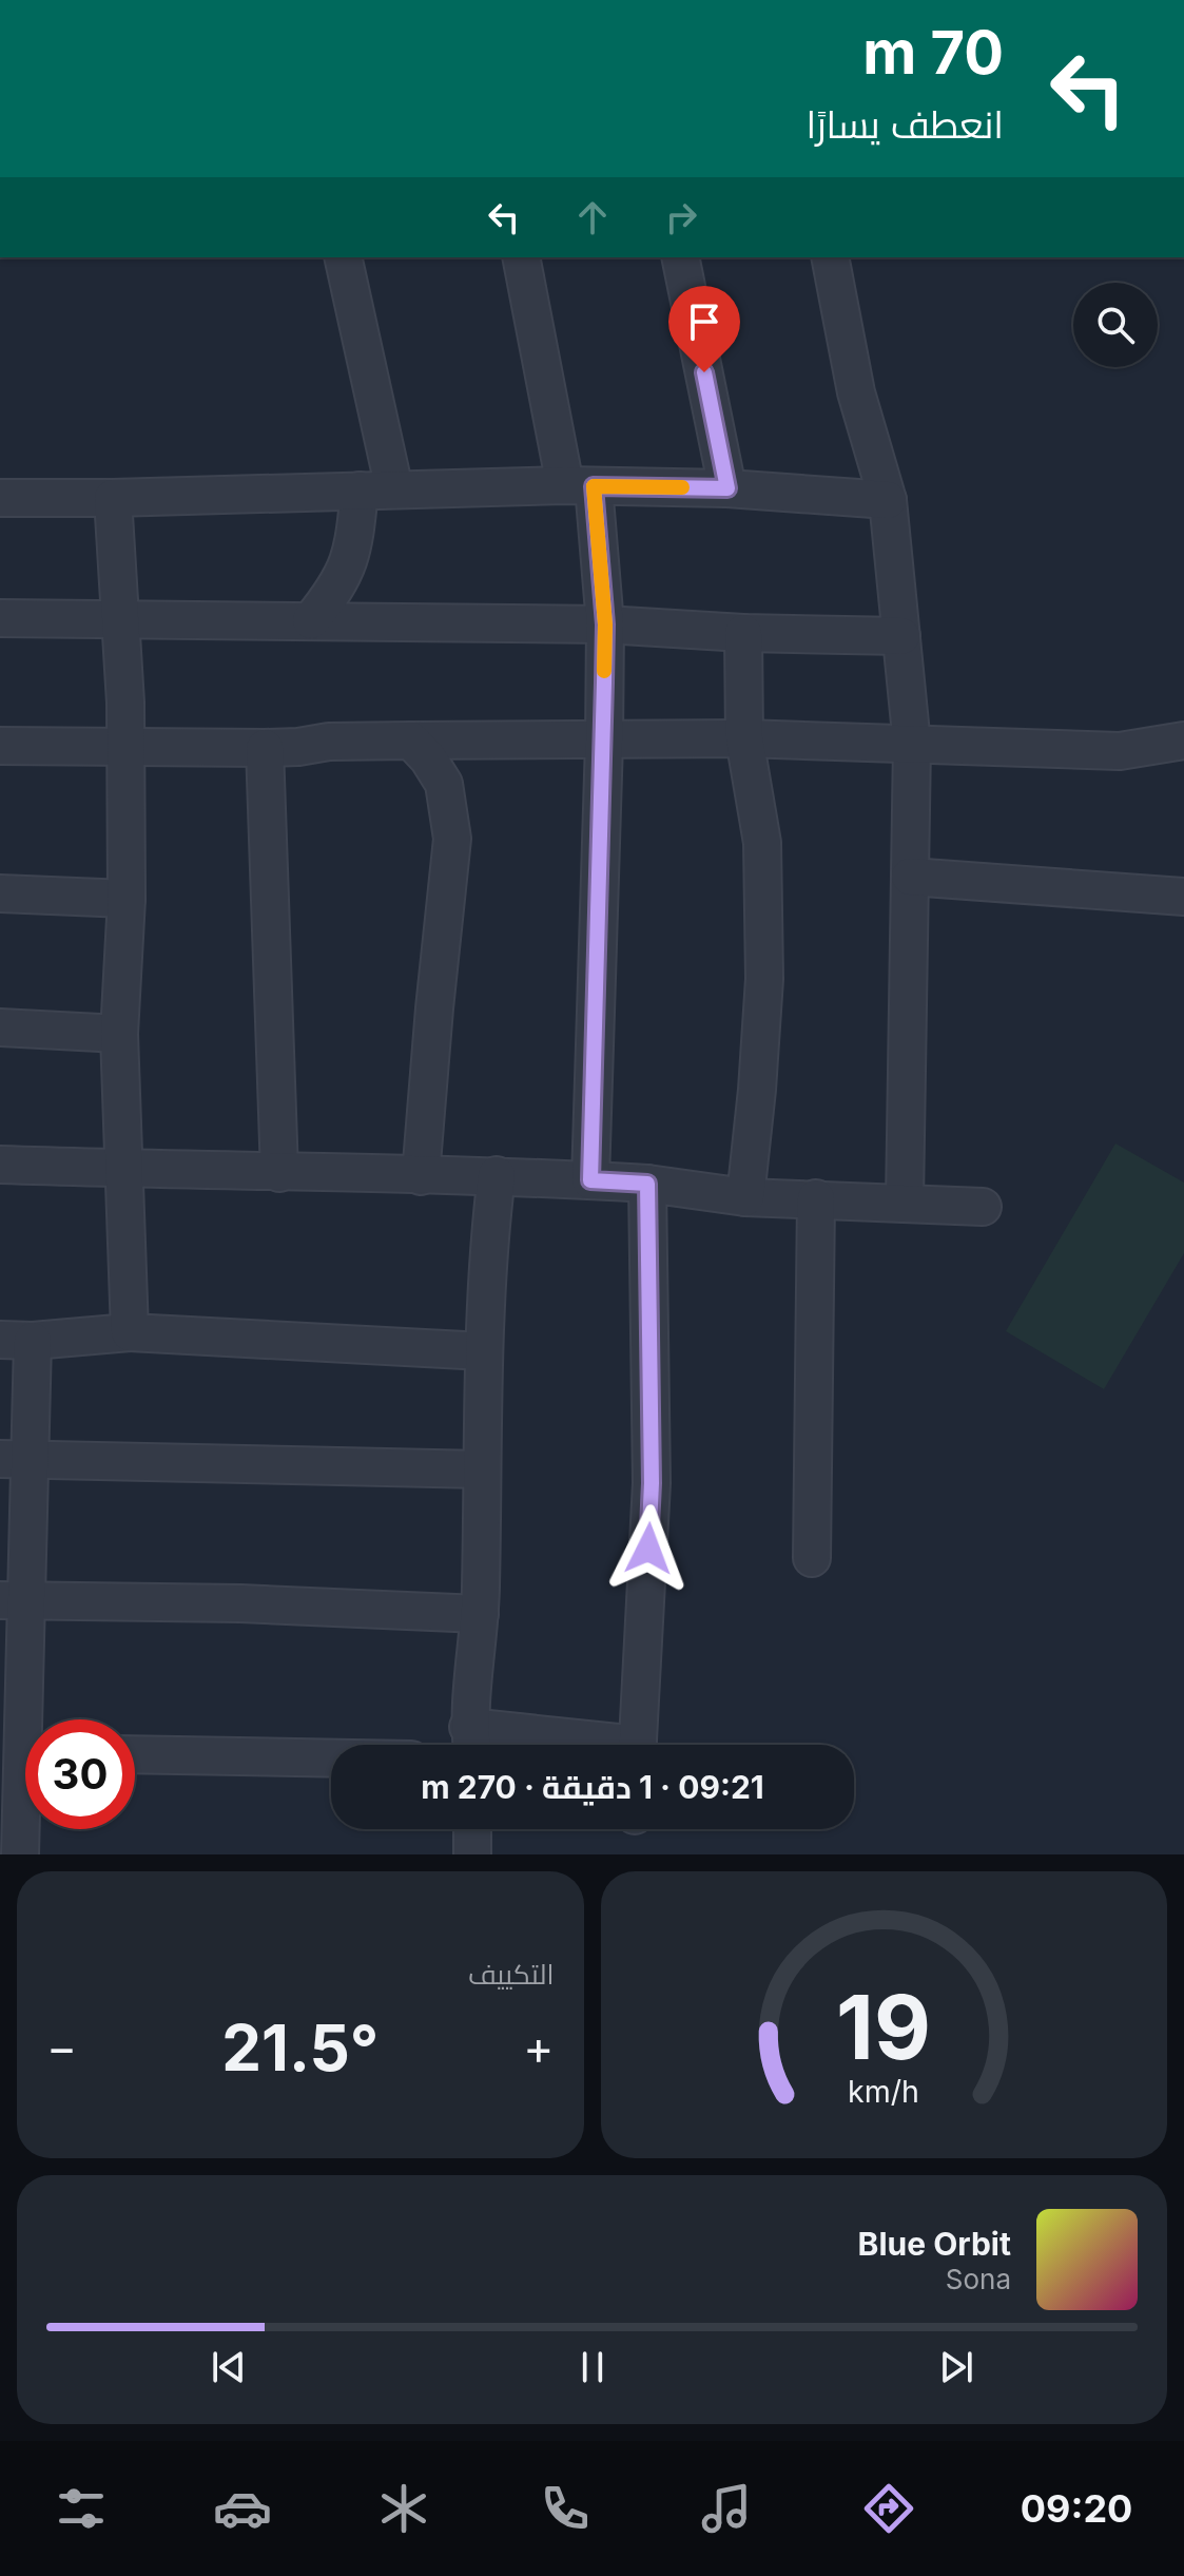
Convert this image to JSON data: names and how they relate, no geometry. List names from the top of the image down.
{
  "page": {
    "turn": ["70 m", "انعطف يسارًا"],
    "limit": "30",
    "trip": "09:21 · 1 دقيقة · 270 m",
    "tile": "التكييف",
    "heat": ["−", "21.5°", "+"],
    "song": ["Blue Orbit", "Sona"],
    "tabs": "09:20",
    "gauge": ["19", "km/h"]
  }
}
